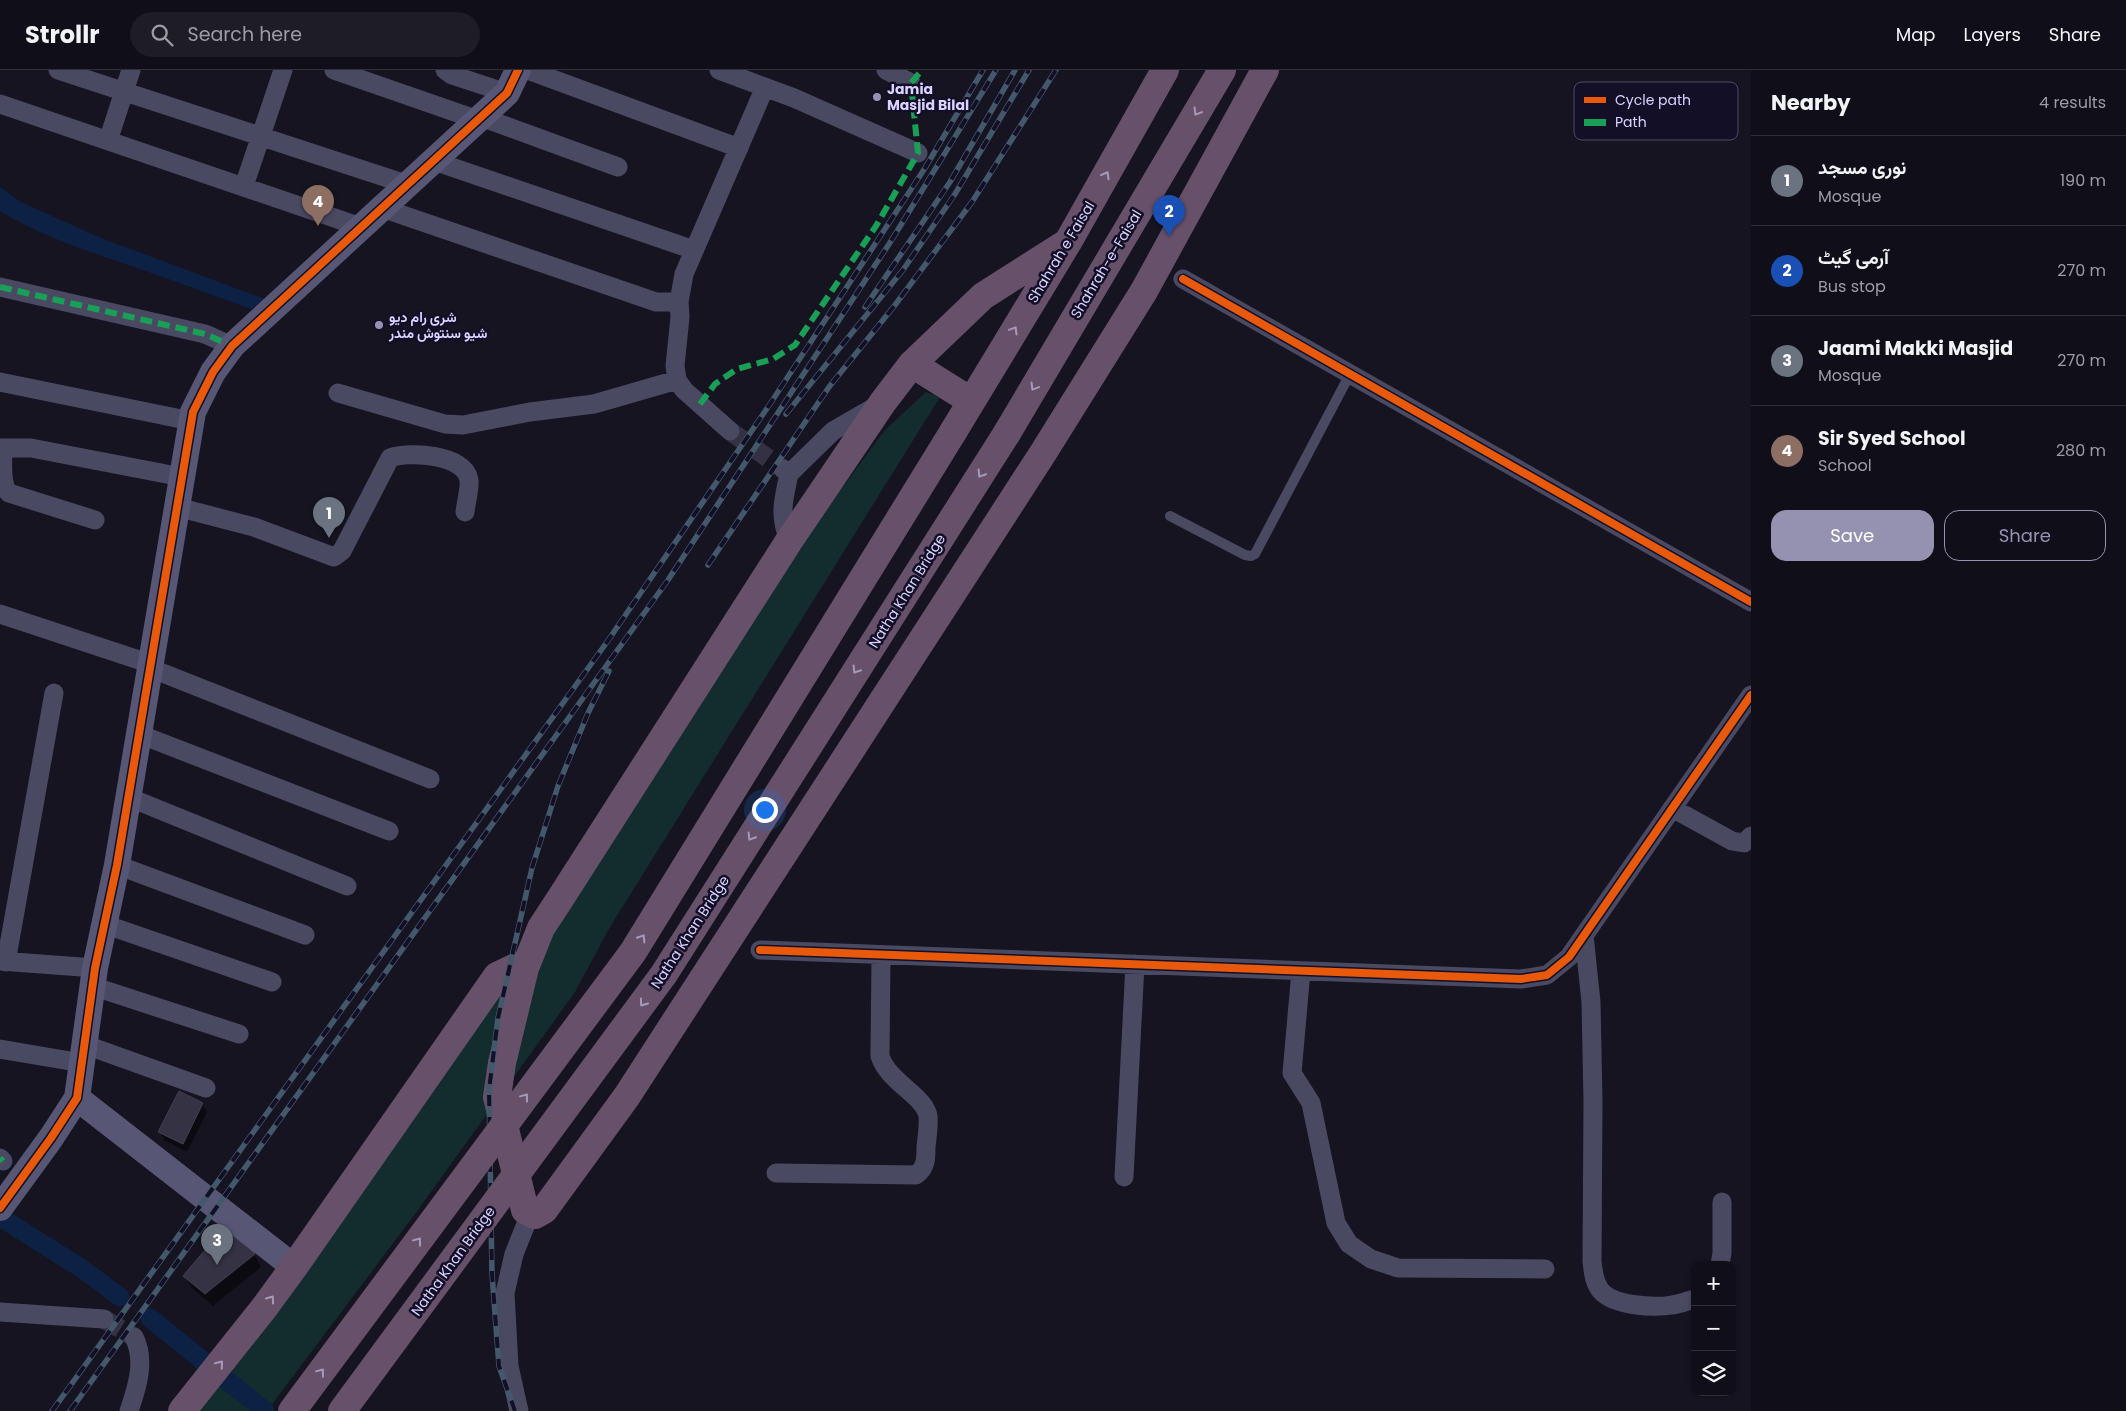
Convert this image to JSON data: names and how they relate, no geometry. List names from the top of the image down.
{
  "streets": {
    "highway": ["Shahrah e Faisal", "Shahrah-e-Faisal", "Natha Khan Bridge"]
  },
  "crossings": [
    ["Shahrah-e-Faisal", "Natha Khan Bridge"]
  ],
  "places": ["Jamia Masjid Bilal", "شری رام دیو شیو سنتوش مندر"],
  "legend": ["Cycle path", "Path"],
  "page": {
    "header": "Strollr",
    "search": "Search here",
    "nav": ["Map", "Layers", "Share"],
    "heading": ["Nearby", "4 results"],
    "list": [
      {
        "mark": "1",
        "name": "نوری مسجد",
        "note": "Mosque",
        "value": "190 m"
      },
      {
        "mark": "2",
        "name": "آرمی گیٹ",
        "note": "Bus stop",
        "value": "270 m"
      },
      {
        "mark": "3",
        "name": "Jaami Makki Masjid",
        "note": "Mosque",
        "value": "270 m"
      },
      {
        "mark": "4",
        "name": "Sir Syed School",
        "note": "School",
        "value": "280 m"
      }
    ],
    "pins": [
      "4",
      "2",
      "1",
      "3"
    ],
    "buttons": ["Save", "Share"],
    "map_buttons": ["+", "−"]
  }
}
